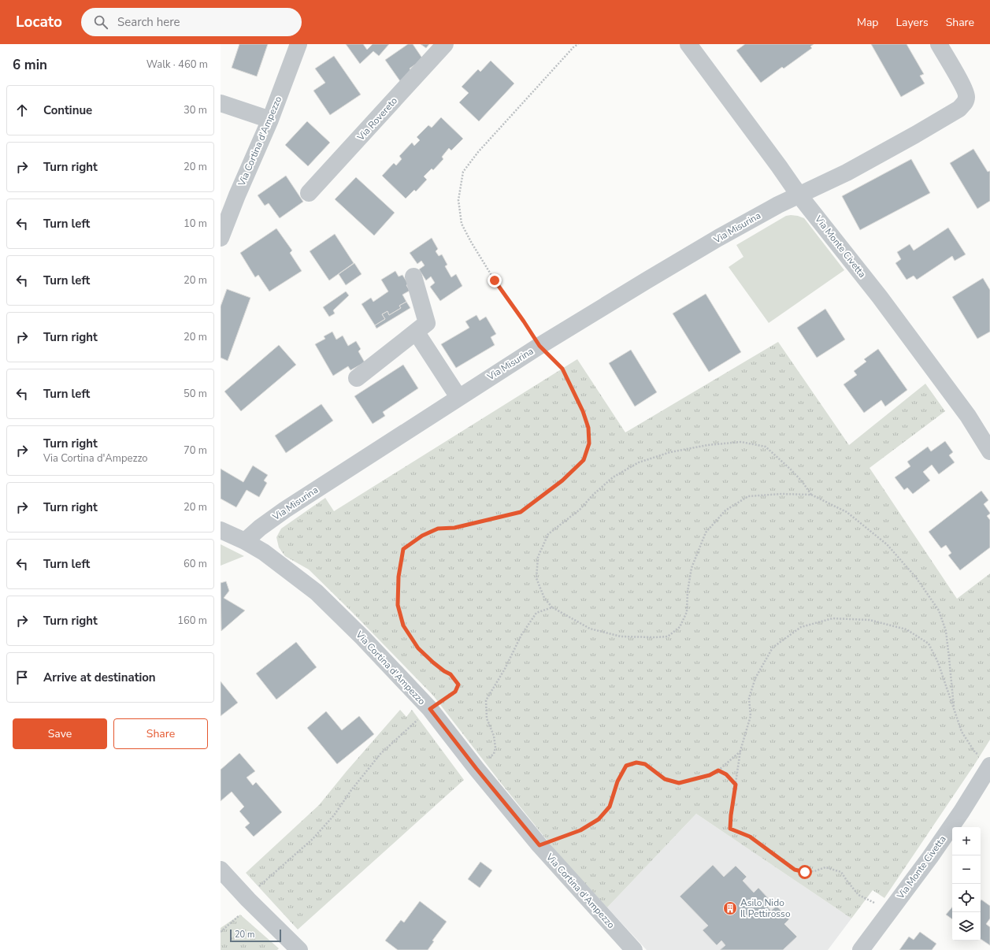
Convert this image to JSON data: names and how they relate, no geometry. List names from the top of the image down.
{
  "streets": {
    "street": [
      "Via Rovereto",
      "Via Cortina d'Ampezzo",
      "Via Misurina",
      "Via Monte Civetta"
    ]
  },
  "crossings": [
    ["Via Cortina d'Ampezzo", "Via Misurina"],
    ["Via Misurina", "Via Monte Civetta"]
  ],
  "places": {
    "building": ["Asilo Nido Il Pettirosso"]
  },
  "scale_bar": "20 m",
  "page": {
    "header": "Locato",
    "search": "Search here",
    "nav": ["Map", "Layers", "Share"],
    "heading": ["6 min", "Walk · 460 m"],
    "list": [
      ["Continue", "30 m"],
      ["Turn right", "20 m"],
      ["Turn left", "10 m"],
      ["Turn left", "20 m"],
      ["Turn right", "20 m"],
      ["Turn left", "50 m"],
      ["Turn right", "Via Cortina d'Ampezzo", "70 m"],
      ["Turn right", "20 m"],
      ["Turn left", "60 m"],
      ["Turn right", "160 m"],
      "Arrive at destination"
    ],
    "buttons": ["Save", "Share"],
    "map_buttons": ["+", "−"],
    "scale": "20 m"
  }
}
